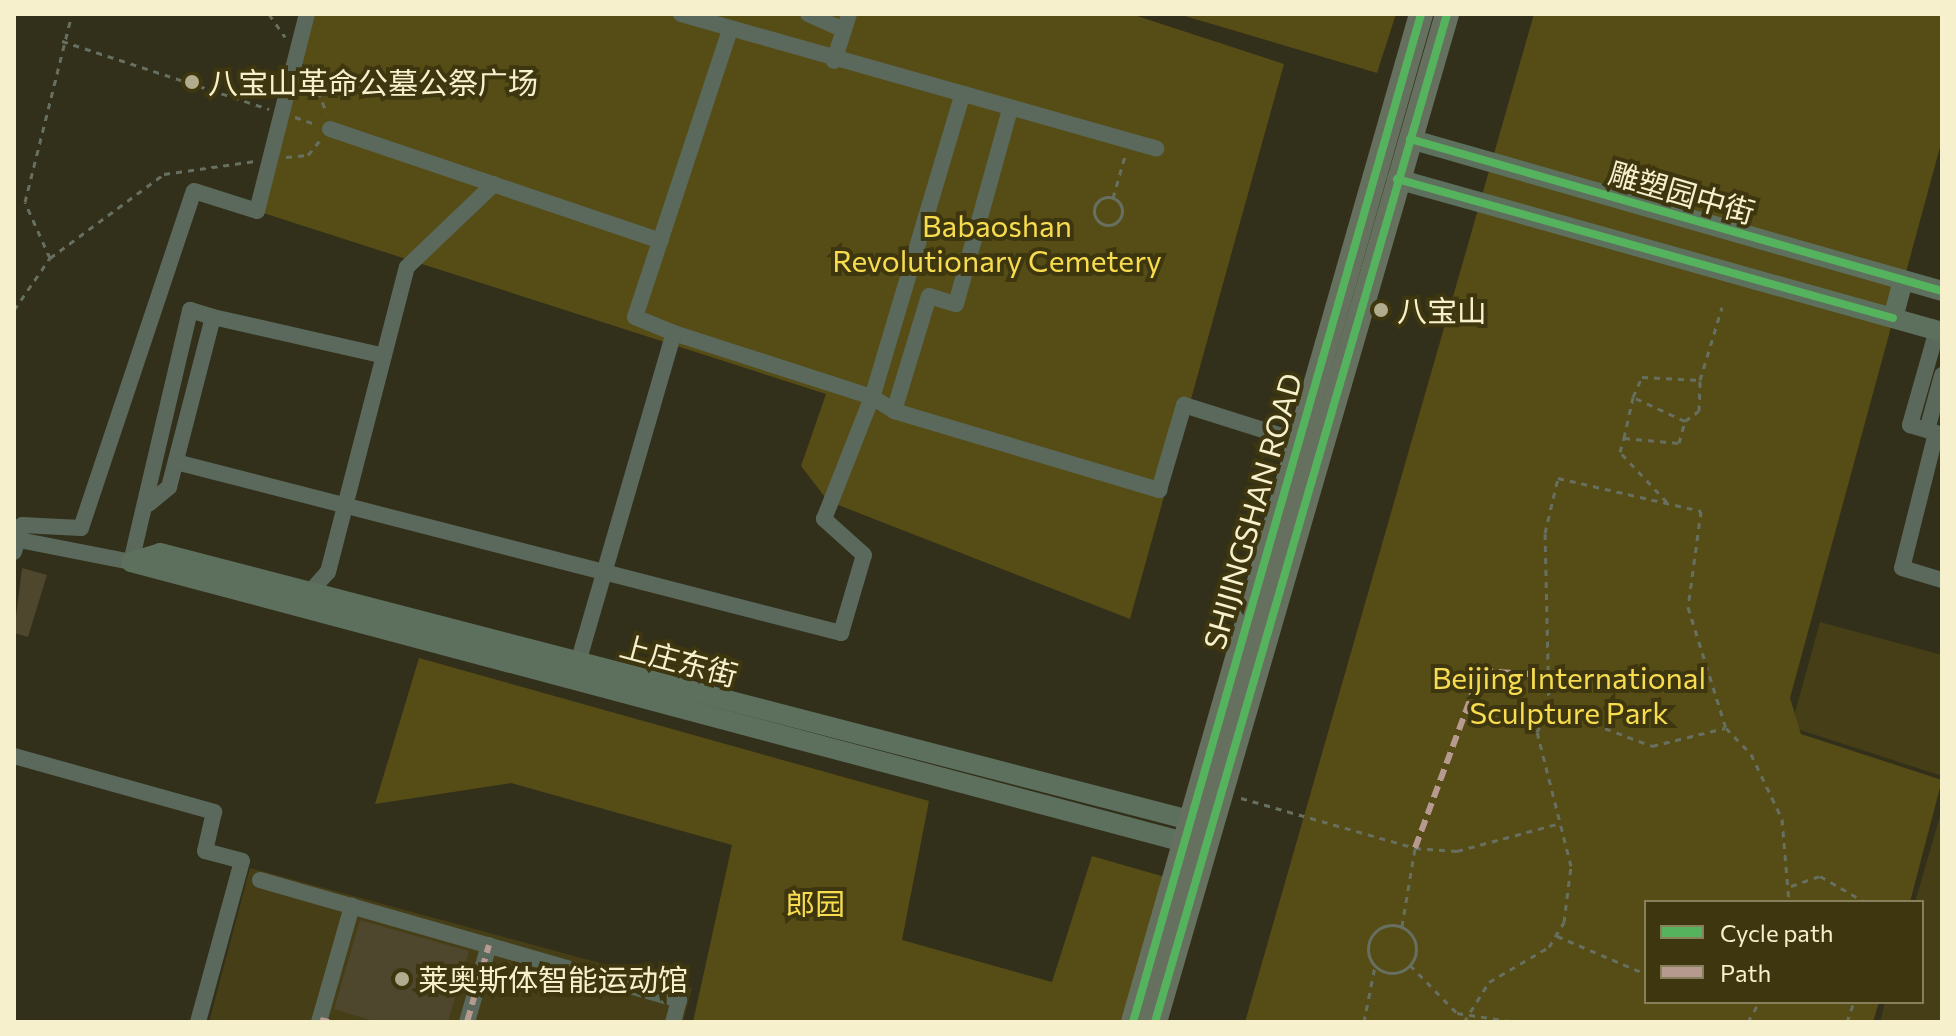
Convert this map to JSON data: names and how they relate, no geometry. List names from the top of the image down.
{
  "streets": {
    "highway": ["SHIJINGSHAN ROAD"],
    "main road": ["雕塑园中街", "上庄东街"]
  },
  "crossings": [
    ["雕塑园中街", "SHIJINGSHAN ROAD"],
    ["SHIJINGSHAN ROAD", "上庄东街"]
  ],
  "parks": ["Babaoshan Revolutionary Cemetery", "Beijing International Sculpture Park", "郎园"],
  "places": ["八宝山革命公墓公祭广场", "八宝山", "莱奥斯体智能运动馆"],
  "legend": ["Cycle path", "Path"]
}
